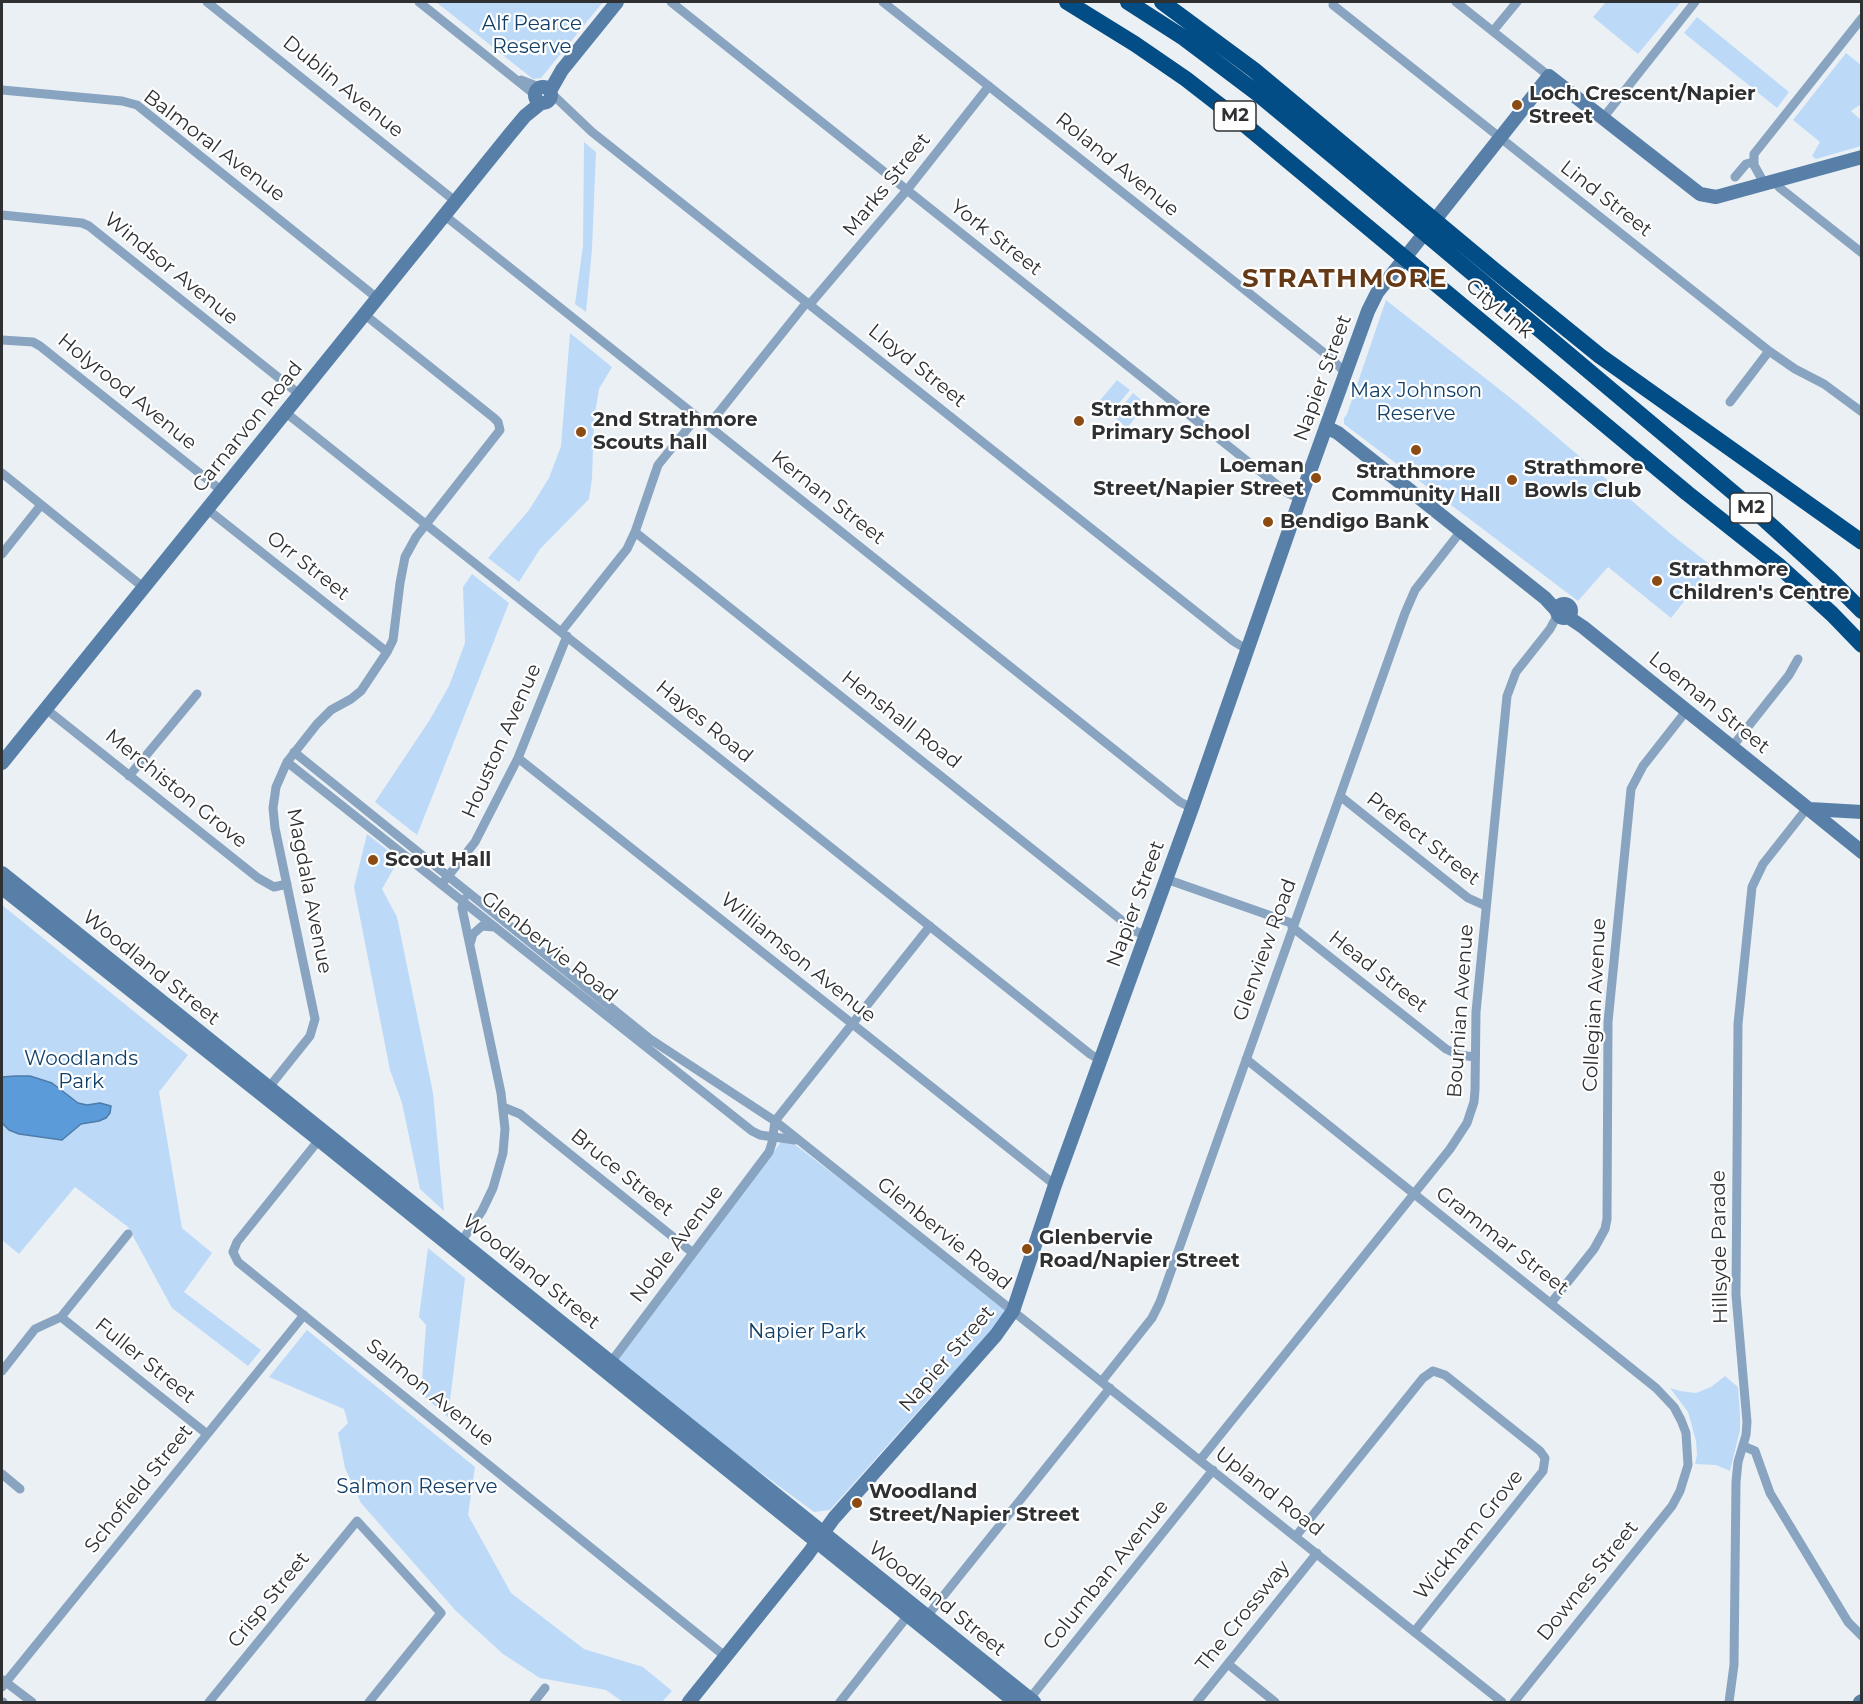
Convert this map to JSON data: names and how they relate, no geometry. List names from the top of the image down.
{
  "streets": {
    "highway": ["M2", "CityLink"],
    "street": [
      "Dublin Avenue",
      "Balmoral Avenue",
      "Roland Avenue",
      "Marks Street",
      "Lind Street",
      "York Street",
      "Windsor Avenue",
      "Lloyd Street",
      "Napier Street",
      "Holyrood Avenue",
      "Carnarvon Road",
      "Kernan Street",
      "Orr Street",
      "Loeman Street",
      "Henshall Road",
      "Hayes Road",
      "Houston Avenue",
      "Merchiston Grove",
      "Prefect Street",
      "Magdala Avenue",
      "Glenbervie Road",
      "Glenview Road",
      "Williamson Avenue",
      "Woodland Street",
      "Head Street",
      "Collegian Avenue",
      "Bournian Avenue",
      "Bruce Street",
      "Grammar Street",
      "Noble Avenue",
      "Hillsyde Parade",
      "Fuller Street",
      "Salmon Avenue",
      "Schofield Street",
      "Upland Road",
      "Wickham Grove",
      "Columban Avenue",
      "Downes Street",
      "Crisp Street",
      "The Crossway"
    ]
  },
  "crossings": [
    ["Dublin Avenue", "Carnarvon Road"],
    ["Balmoral Avenue", "Carnarvon Road"],
    ["Roland Avenue", "Marks Street"],
    ["Roland Avenue", "Napier Street"],
    ["Marks Street", "York Street"],
    ["Marks Street", "Lloyd Street"],
    ["Marks Street", "Kernan Street"],
    ["Lind Street", "Napier Street"],
    ["York Street", "Napier Street"],
    ["Windsor Avenue", "Carnarvon Road"],
    ["Lloyd Street", "Napier Street"],
    ["Lloyd Street", "Carnarvon Road"],
    ["Napier Street", "Kernan Street"],
    ["Napier Street", "Loeman Street"],
    ["Napier Street", "Henshall Road"],
    ["Napier Street", "Hayes Road"],
    ["Napier Street", "Glenbervie Road"],
    ["Napier Street", "Williamson Avenue"],
    ["Napier Street", "Woodland Street"],
    ["Napier Street", "Head Street"],
    ["Napier Street", "Salmon Avenue"],
    ["Napier Street", "Upland Road"],
    ["Holyrood Avenue", "Carnarvon Road"],
    ["Carnarvon Road", "Kernan Street"],
    ["Carnarvon Road", "Orr Street"],
    ["Carnarvon Road", "Hayes Road"],
    ["Carnarvon Road", "Merchiston Grove"],
    ["Carnarvon Road", "Magdala Avenue"],
    ["Kernan Street", "Houston Avenue"],
    ["Orr Street", "Magdala Avenue"],
    ["Loeman Street", "Glenview Road"],
    ["Loeman Street", "Collegian Avenue"],
    ["Loeman Street", "Bournian Avenue"],
    ["Loeman Street", "Hillsyde Parade"],
    ["Henshall Road", "Houston Avenue"],
    ["Hayes Road", "Houston Avenue"],
    ["Hayes Road", "Magdala Avenue"],
    ["Houston Avenue", "Glenbervie Road"],
    ["Houston Avenue", "Williamson Avenue"],
    ["Merchiston Grove", "Magdala Avenue"],
    ["Prefect Street", "Glenview Road"],
    ["Prefect Street", "Bournian Avenue"],
    ["Magdala Avenue", "Glenbervie Road"],
    ["Magdala Avenue", "Woodland Street"],
    ["Glenbervie Road", "Noble Avenue"],
    ["Glenbervie Road", "Upland Road"],
    ["Glenview Road", "Head Street"],
    ["Glenview Road", "Grammar Street"],
    ["Glenview Road", "Upland Road"],
    ["Woodland Street", "Noble Avenue"],
    ["Woodland Street", "Salmon Avenue"],
    ["Woodland Street", "Columban Avenue"],
    ["Head Street", "Bournian Avenue"],
    ["Collegian Avenue", "Grammar Street"],
    ["Bournian Avenue", "Grammar Street"],
    ["Bournian Avenue", "Upland Road"],
    ["Bruce Street", "Noble Avenue"],
    ["Grammar Street", "Downes Street"],
    ["Fuller Street", "Schofield Street"],
    ["Salmon Avenue", "Schofield Street"],
    ["Upland Road", "Wickham Grove"],
    ["Upland Road", "Columban Avenue"],
    ["Upland Road", "The Crossway"]
  ],
  "districts": ["STRATHMORE"],
  "parks": [
    "Alf Pearce Reserve",
    "Max Johnson Reserve",
    "Woodlands Park",
    "Napier Park",
    "Salmon Reserve"
  ],
  "places": [
    "Loch Crescent/Napier Street",
    "Strathmore Primary School",
    "2nd Strathmore Scouts hall",
    "Strathmore Community Hall",
    "Loeman Street/Napier Street",
    "Strathmore Bowls Club",
    "Bendigo Bank",
    "Strathmore Children's Centre",
    "Scout Hall",
    "Glenbervie Road/Napier Street",
    "Woodland Street/Napier Street"
  ]
}
